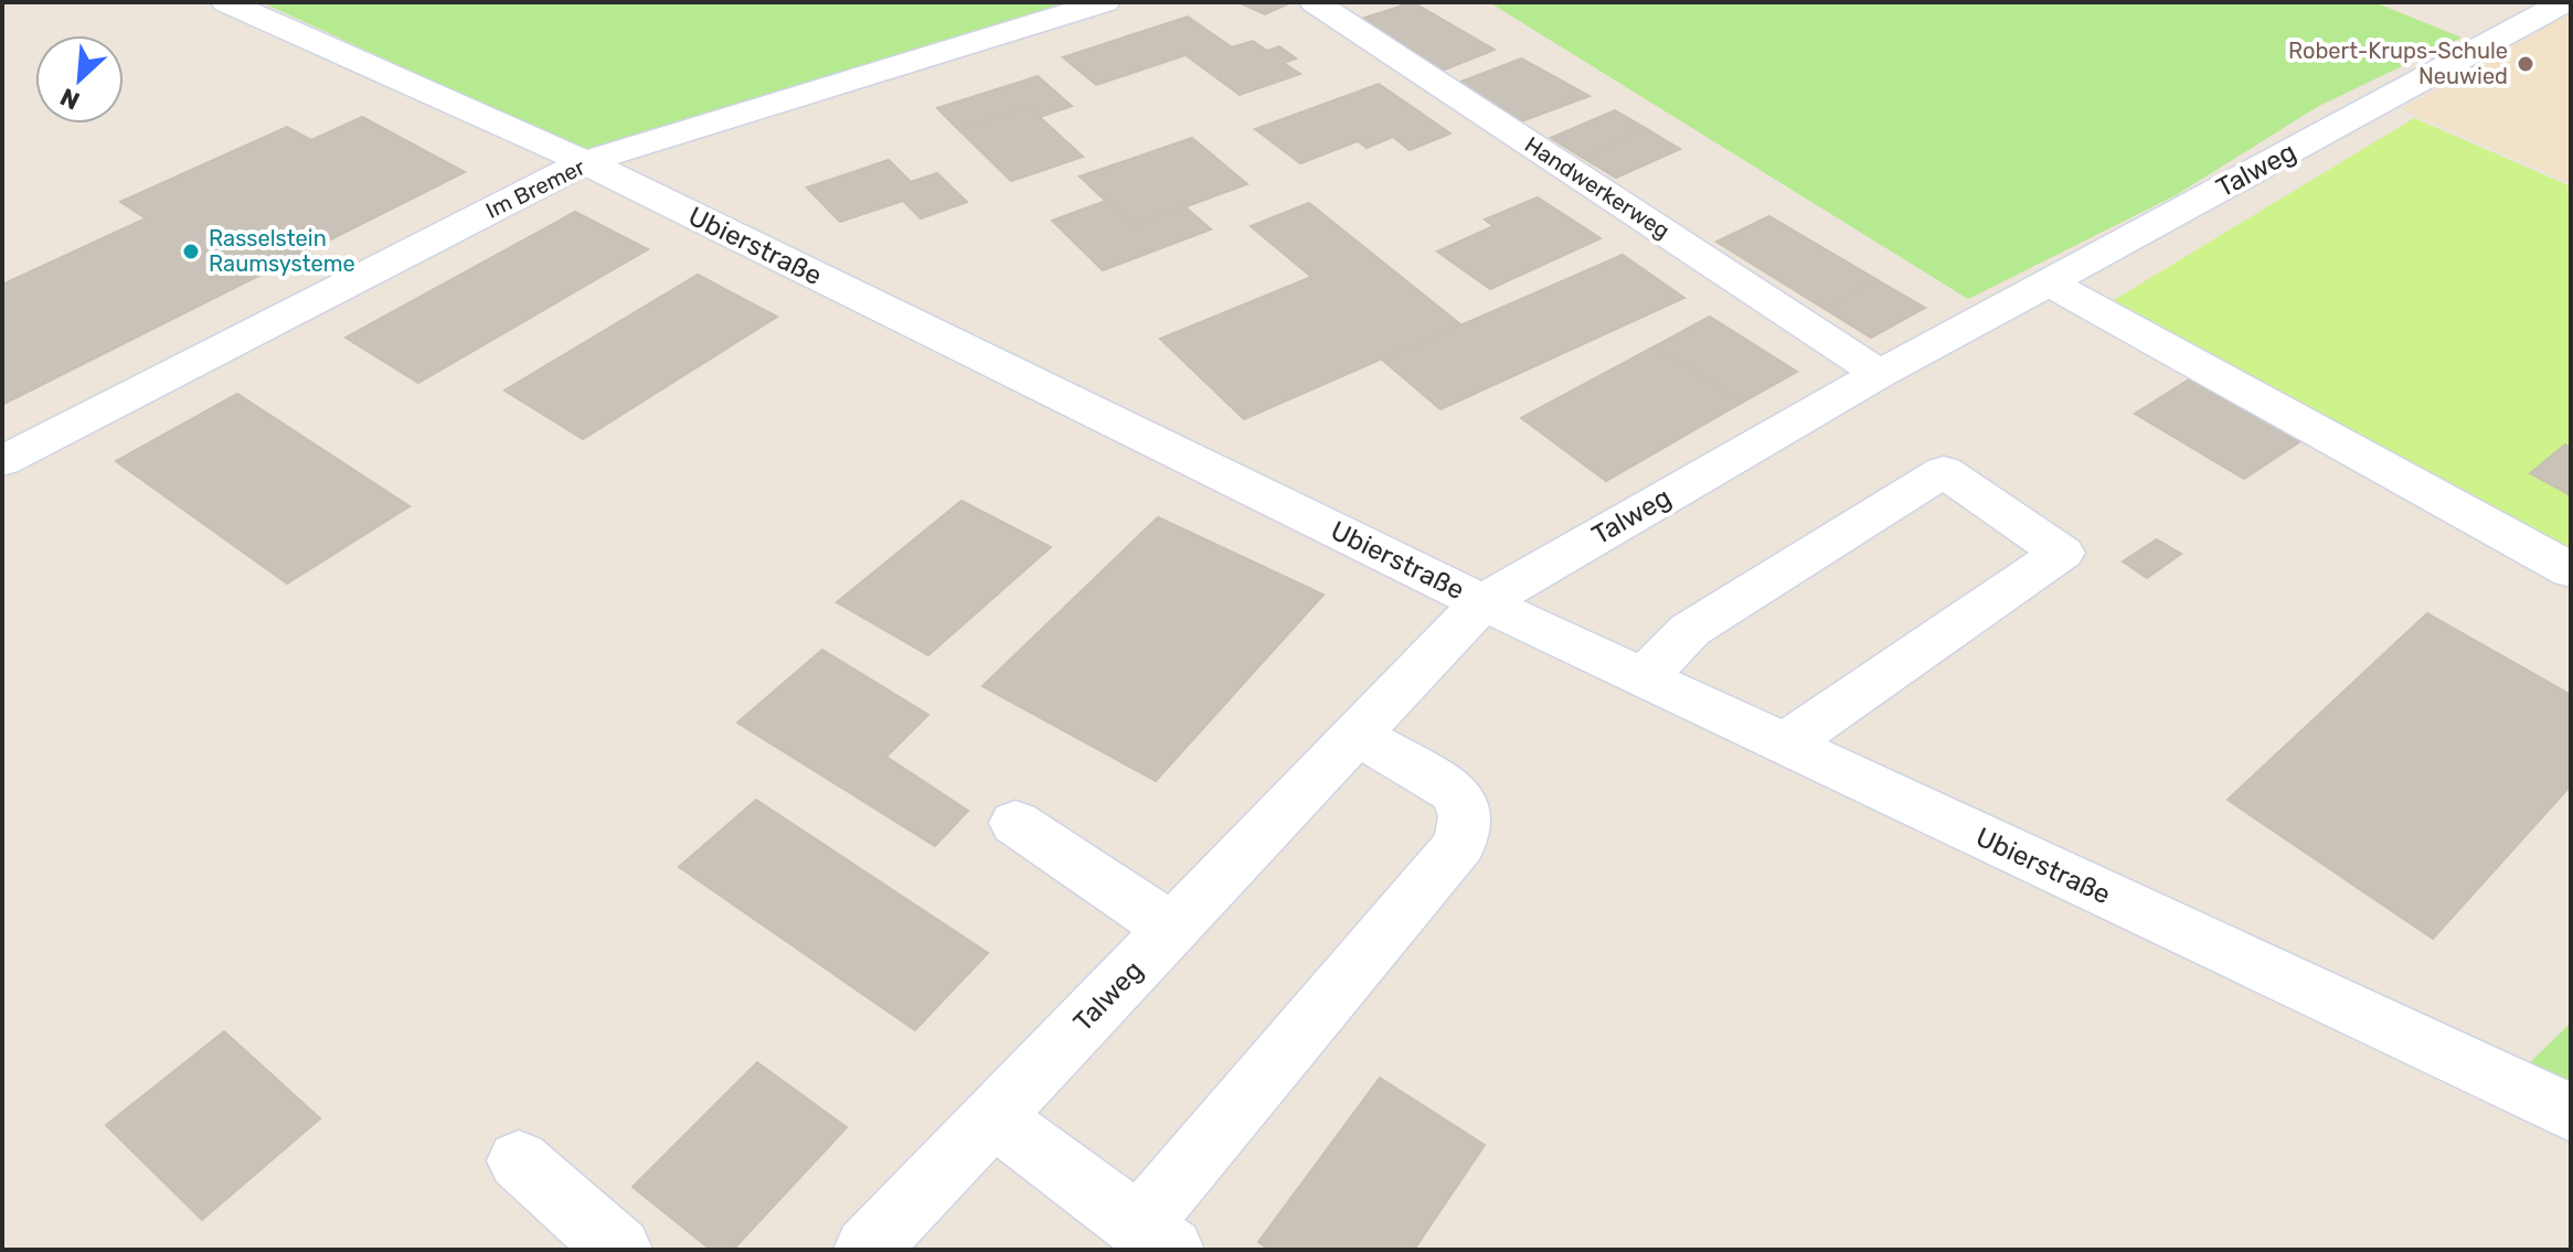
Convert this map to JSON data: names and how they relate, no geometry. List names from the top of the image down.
{
  "streets": {
    "street": [
      "Talweg",
      "Handwerkerweg",
      "Im Bremer",
      "Ubierstraße"
    ]
  },
  "crossings": [
    ["Talweg", "Handwerkerweg"],
    ["Talweg", "Ubierstraße"],
    ["Im Bremer", "Ubierstraße"]
  ],
  "places": ["Robert-Krups-Schule Neuwied", "Rasselstein Raumsysteme"],
  "north": "bottom left"
}
